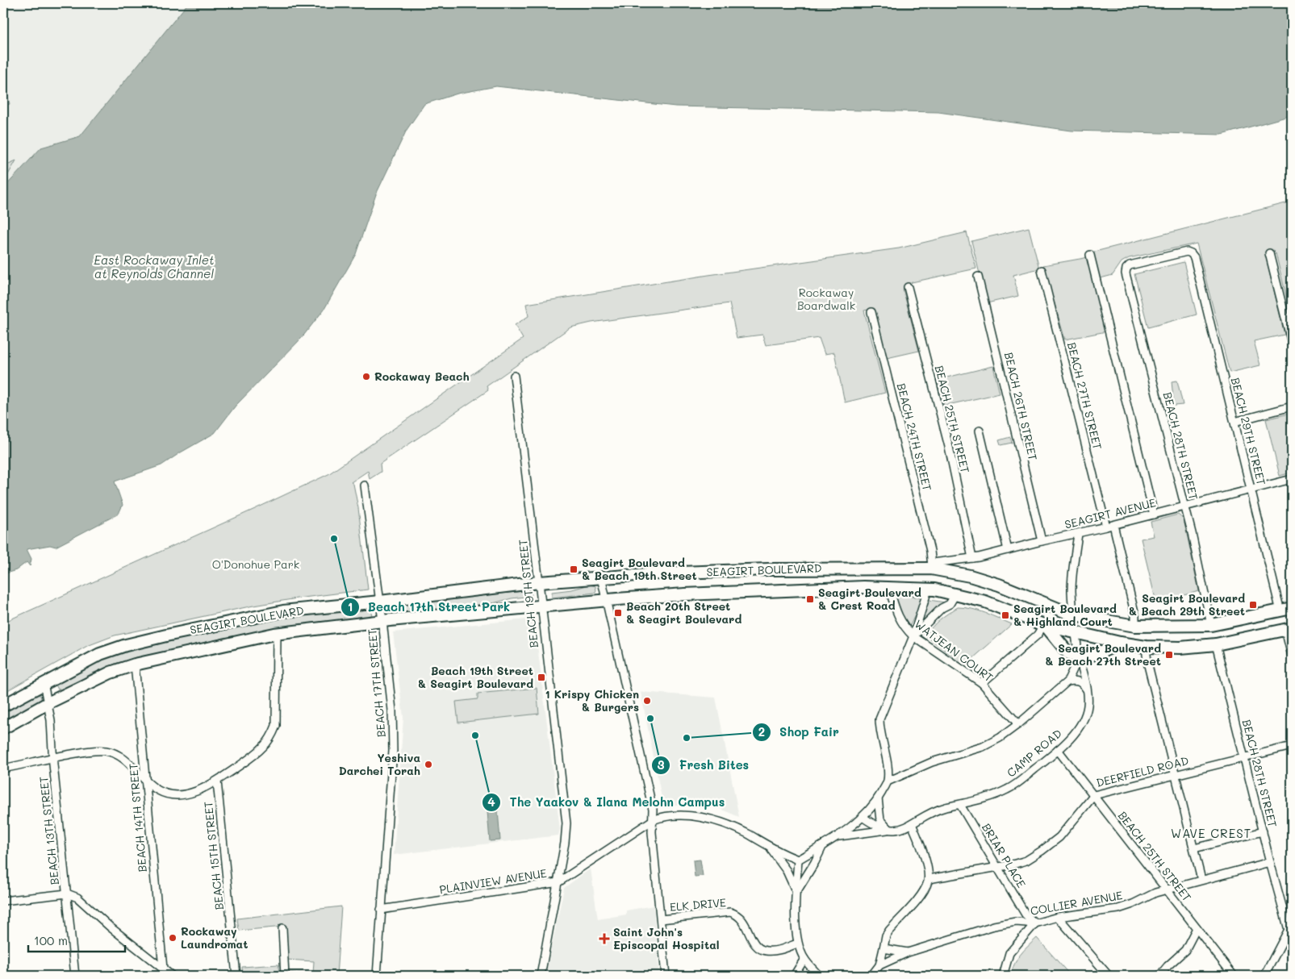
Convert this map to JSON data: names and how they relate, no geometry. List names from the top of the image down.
{
  "streets": {
    "main road": ["SEAGIRT BOULEVARD"],
    "street": [
      "BEACH 27TH STREET",
      "BEACH 26TH STREET",
      "BEACH 25TH STREET",
      "BEACH 29TH STREET",
      "BEACH 24TH STREET",
      "BEACH 28TH STREET",
      "SEAGIRT AVENUE",
      "BEACH 19TH STREET",
      "WATJEAN COURT",
      "BEACH 17TH STREET",
      "CAMP ROAD",
      "DEERFIELD ROAD",
      "BEACH 14TH STREET",
      "BEACH 13TH STREET",
      "BEACH 15TH STREET",
      "BRIAR PLACE",
      "PLAINVIEW AVENUE",
      "COLLIER AVENUE",
      "ELK DRIVE"
    ]
  },
  "crossings": [
    ["BEACH 27TH STREET", "SEAGIRT AVENUE"],
    ["BEACH 26TH STREET", "SEAGIRT AVENUE"],
    ["BEACH 25TH STREET", "SEAGIRT AVENUE"],
    ["BEACH 25TH STREET", "CAMP ROAD"],
    ["BEACH 25TH STREET", "DEERFIELD ROAD"],
    ["BEACH 25TH STREET", "COLLIER AVENUE"],
    ["BEACH 29TH STREET", "BEACH 28TH STREET"],
    ["BEACH 29TH STREET", "SEAGIRT AVENUE"],
    ["BEACH 29TH STREET", "SEAGIRT BOULEVARD"],
    ["BEACH 24TH STREET", "SEAGIRT AVENUE"],
    ["BEACH 24TH STREET", "SEAGIRT BOULEVARD"],
    ["BEACH 28TH STREET", "SEAGIRT AVENUE"],
    ["BEACH 28TH STREET", "SEAGIRT BOULEVARD"],
    ["BEACH 28TH STREET", "DEERFIELD ROAD"],
    ["BEACH 28TH STREET", "COLLIER AVENUE"],
    ["SEAGIRT AVENUE", "SEAGIRT BOULEVARD"],
    ["SEAGIRT AVENUE", "CAMP ROAD"],
    ["SEAGIRT BOULEVARD", "BEACH 19TH STREET"],
    ["SEAGIRT BOULEVARD", "WATJEAN COURT"],
    ["SEAGIRT BOULEVARD", "BEACH 17TH STREET"],
    ["SEAGIRT BOULEVARD", "CAMP ROAD"],
    ["SEAGIRT BOULEVARD", "BEACH 14TH STREET"],
    ["SEAGIRT BOULEVARD", "BEACH 13TH STREET"],
    ["BEACH 19TH STREET", "PLAINVIEW AVENUE"],
    ["BEACH 17TH STREET", "PLAINVIEW AVENUE"],
    ["CAMP ROAD", "BRIAR PLACE"],
    ["DEERFIELD ROAD", "BRIAR PLACE"],
    ["BRIAR PLACE", "COLLIER AVENUE"]
  ],
  "districts": ["WAVE CREST"],
  "water": ["East Rockaway Inlet at Reynolds Channel"],
  "parks": ["Rockaway Boardwalk", "O'Donohue Park"],
  "places": {
    "other": [
      "Rockaway Beach",
      "Beach 17th Street Park",
      "1 Krispy Chicken & Burgers",
      "Fresh Bites",
      "The Yaakov & Ilana Melohn Campus",
      "Shop Fair",
      "Yeshiva Darchei Torah",
      "Rockaway Laundromat"
    ],
    "transit": [
      "Seagirt Boulevard & Beach 19th Street",
      "Seagirt Boulevard & Crest Road",
      "Seagirt Boulevard & Beach 29th Street",
      "Beach 20th Street & Seagirt Boulevard",
      "Seagirt Boulevard & Highland Court",
      "Seagirt Boulevard & Beach 27th Street",
      "Beach 19th Street & Seagirt Boulevard"
    ],
    "health": ["Saint John's Episcopal Hospital"]
  },
  "scale_bar": "100 m"
}
